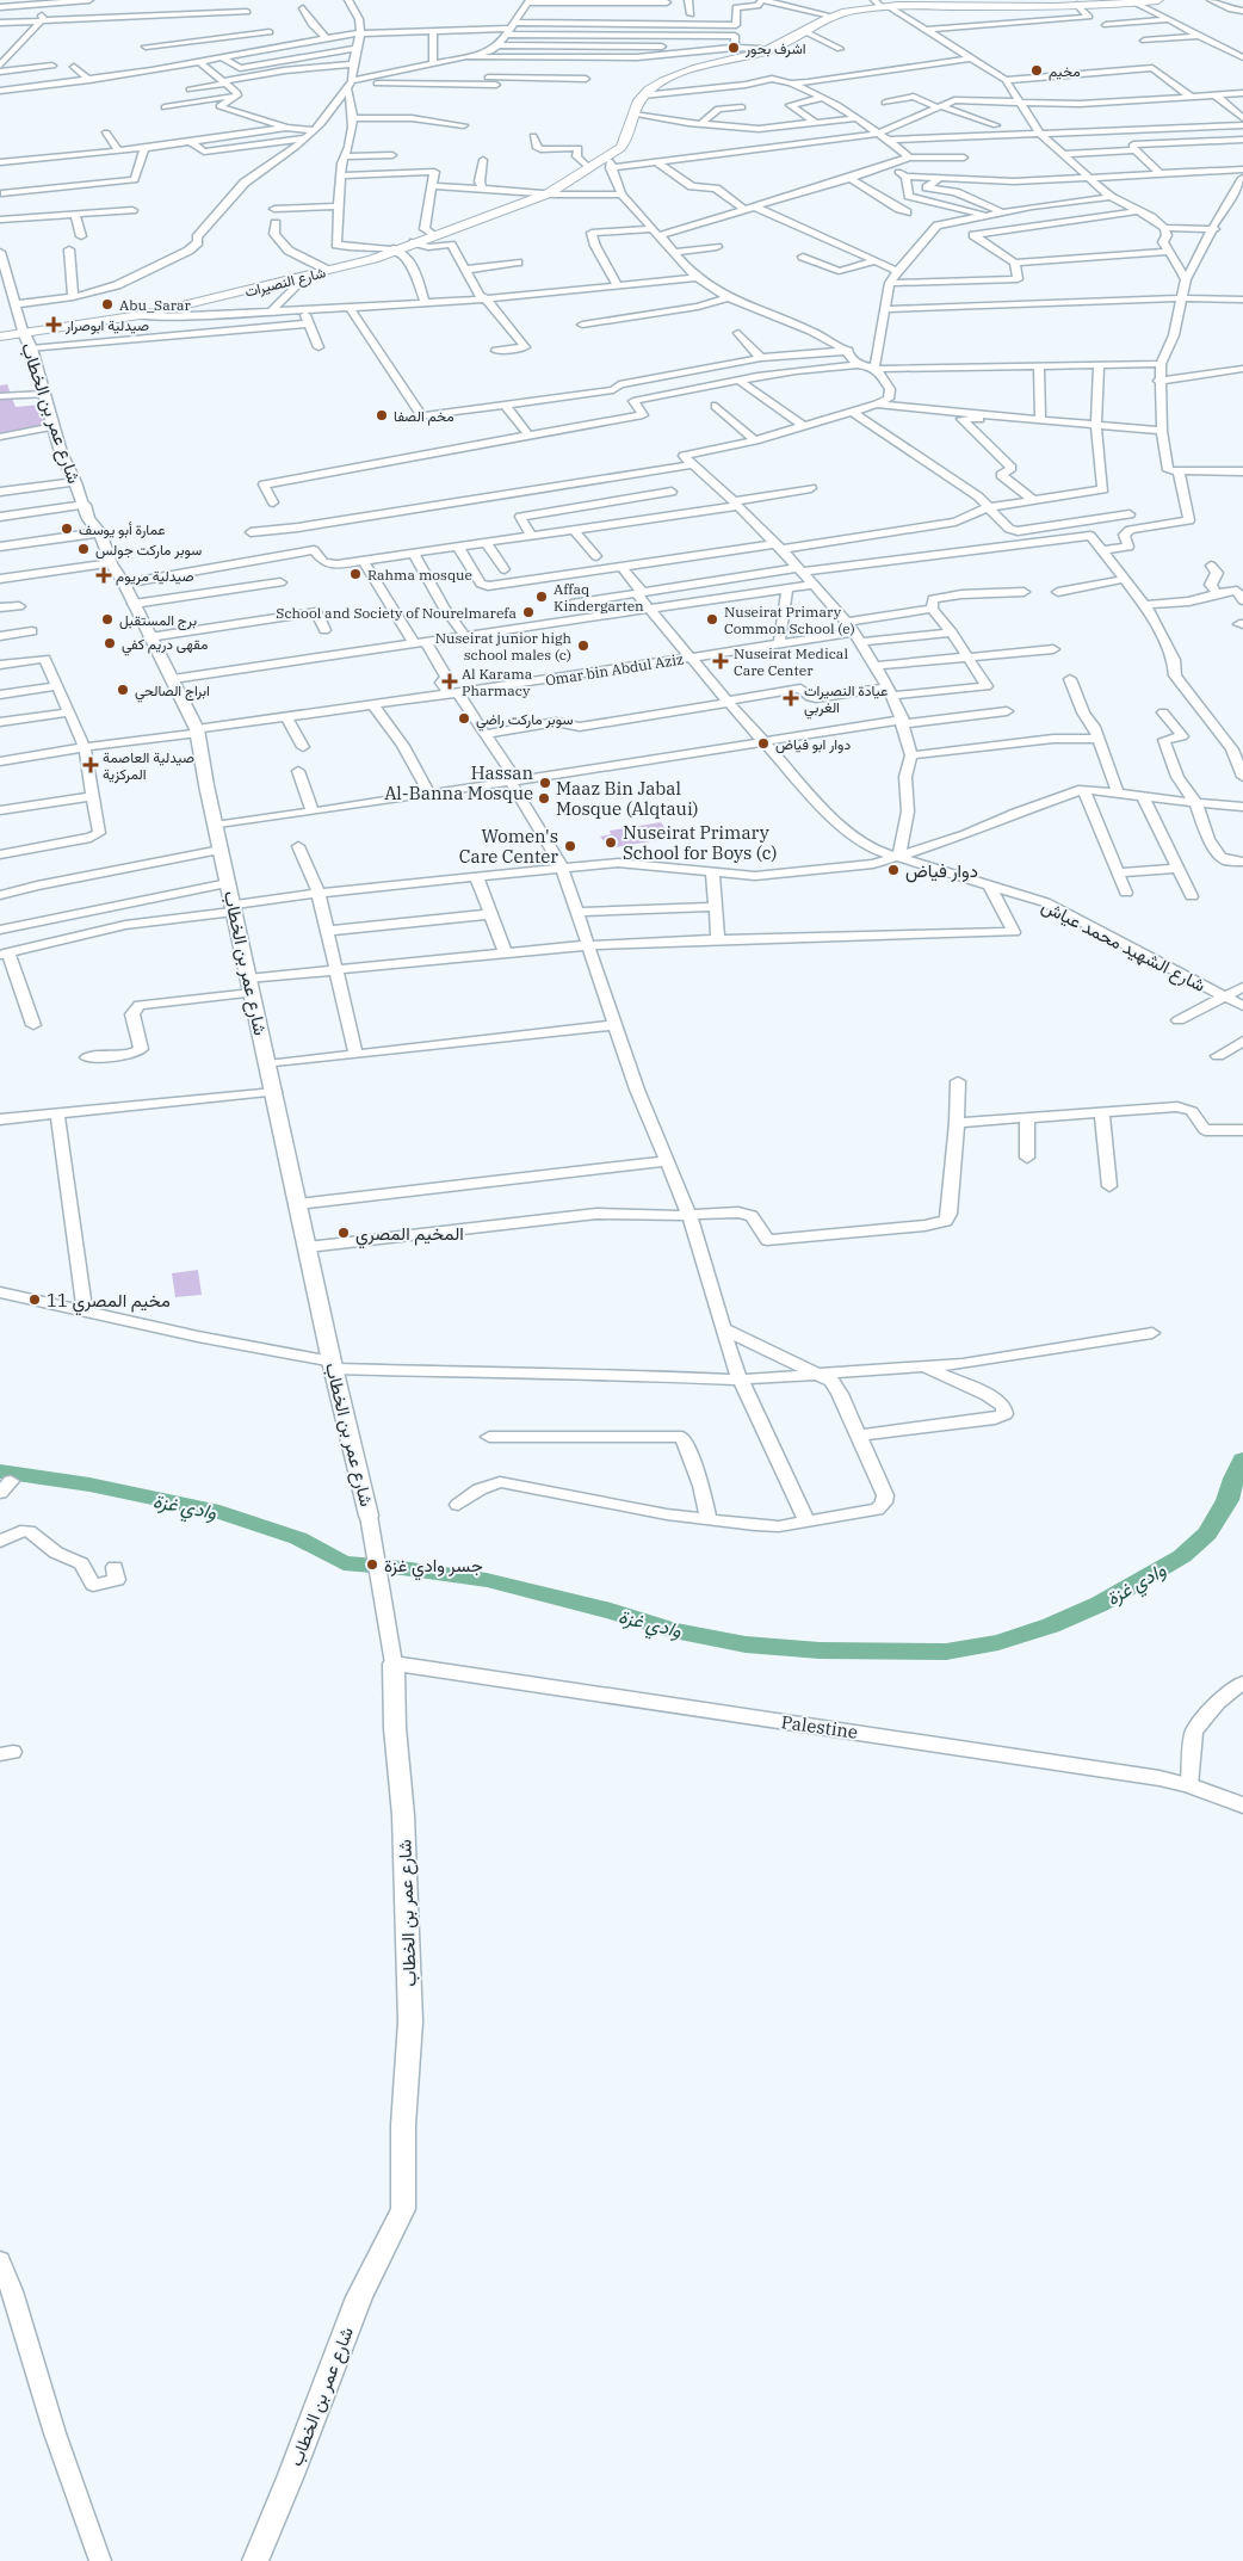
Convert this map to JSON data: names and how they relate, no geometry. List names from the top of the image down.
{
  "streets": {
    "main road": ["شارع النصيرات"],
    "street": [
      "شارع عمر بن الخطاب",
      "Omar bin Abdul Aziz",
      "شارع الشهيد محمد عياش",
      "Palestine"
    ]
  },
  "crossings": [
    ["شارع النصيرات", "شارع عمر بن الخطاب"],
    ["شارع عمر بن الخطاب", "Omar bin Abdul Aziz"],
    ["شارع عمر بن الخطاب", "Palestine"],
    ["Omar bin Abdul Aziz", "شارع الشهيد محمد عياش"]
  ],
  "water": ["وادي غزة"],
  "places": {
    "other": [
      "اشرف بحور",
      "مخيم",
      "Abu_Sarar",
      "مخم الصفا",
      "عمارة أبو يوسف",
      "سوبر ماركت جولس",
      "Rahma mosque",
      "Affaq Kindergarten",
      "School and Society of Nourelmarefa",
      "برج المستقبل",
      "Nuseirat Primary Common School (e)",
      "مقهى دريم كفي",
      "Nuseirat junior high school males (c)",
      "ابراج الصالحي",
      "سوبر ماركت راضي",
      "دوار ابو فياض",
      "Hassan Al-Banna Mosque",
      "Maaz Bin Jabal Mosque (Alqtaui)",
      "Nuseirat Primary School for Boys (c)",
      "Women's Care Center",
      "دوار فياض",
      "المخيم المصري",
      "مخيم المصري 11",
      "جسر وادي غزة"
    ],
    "health": [
      "صيدلية ابوصرار",
      "صيدلية مريوم",
      "Nuseirat Medical Care Center",
      "Al Karama Pharmacy",
      "عيادة النصيرات الغربي",
      "صيدلية العاصمة المركزية"
    ]
  }
}
